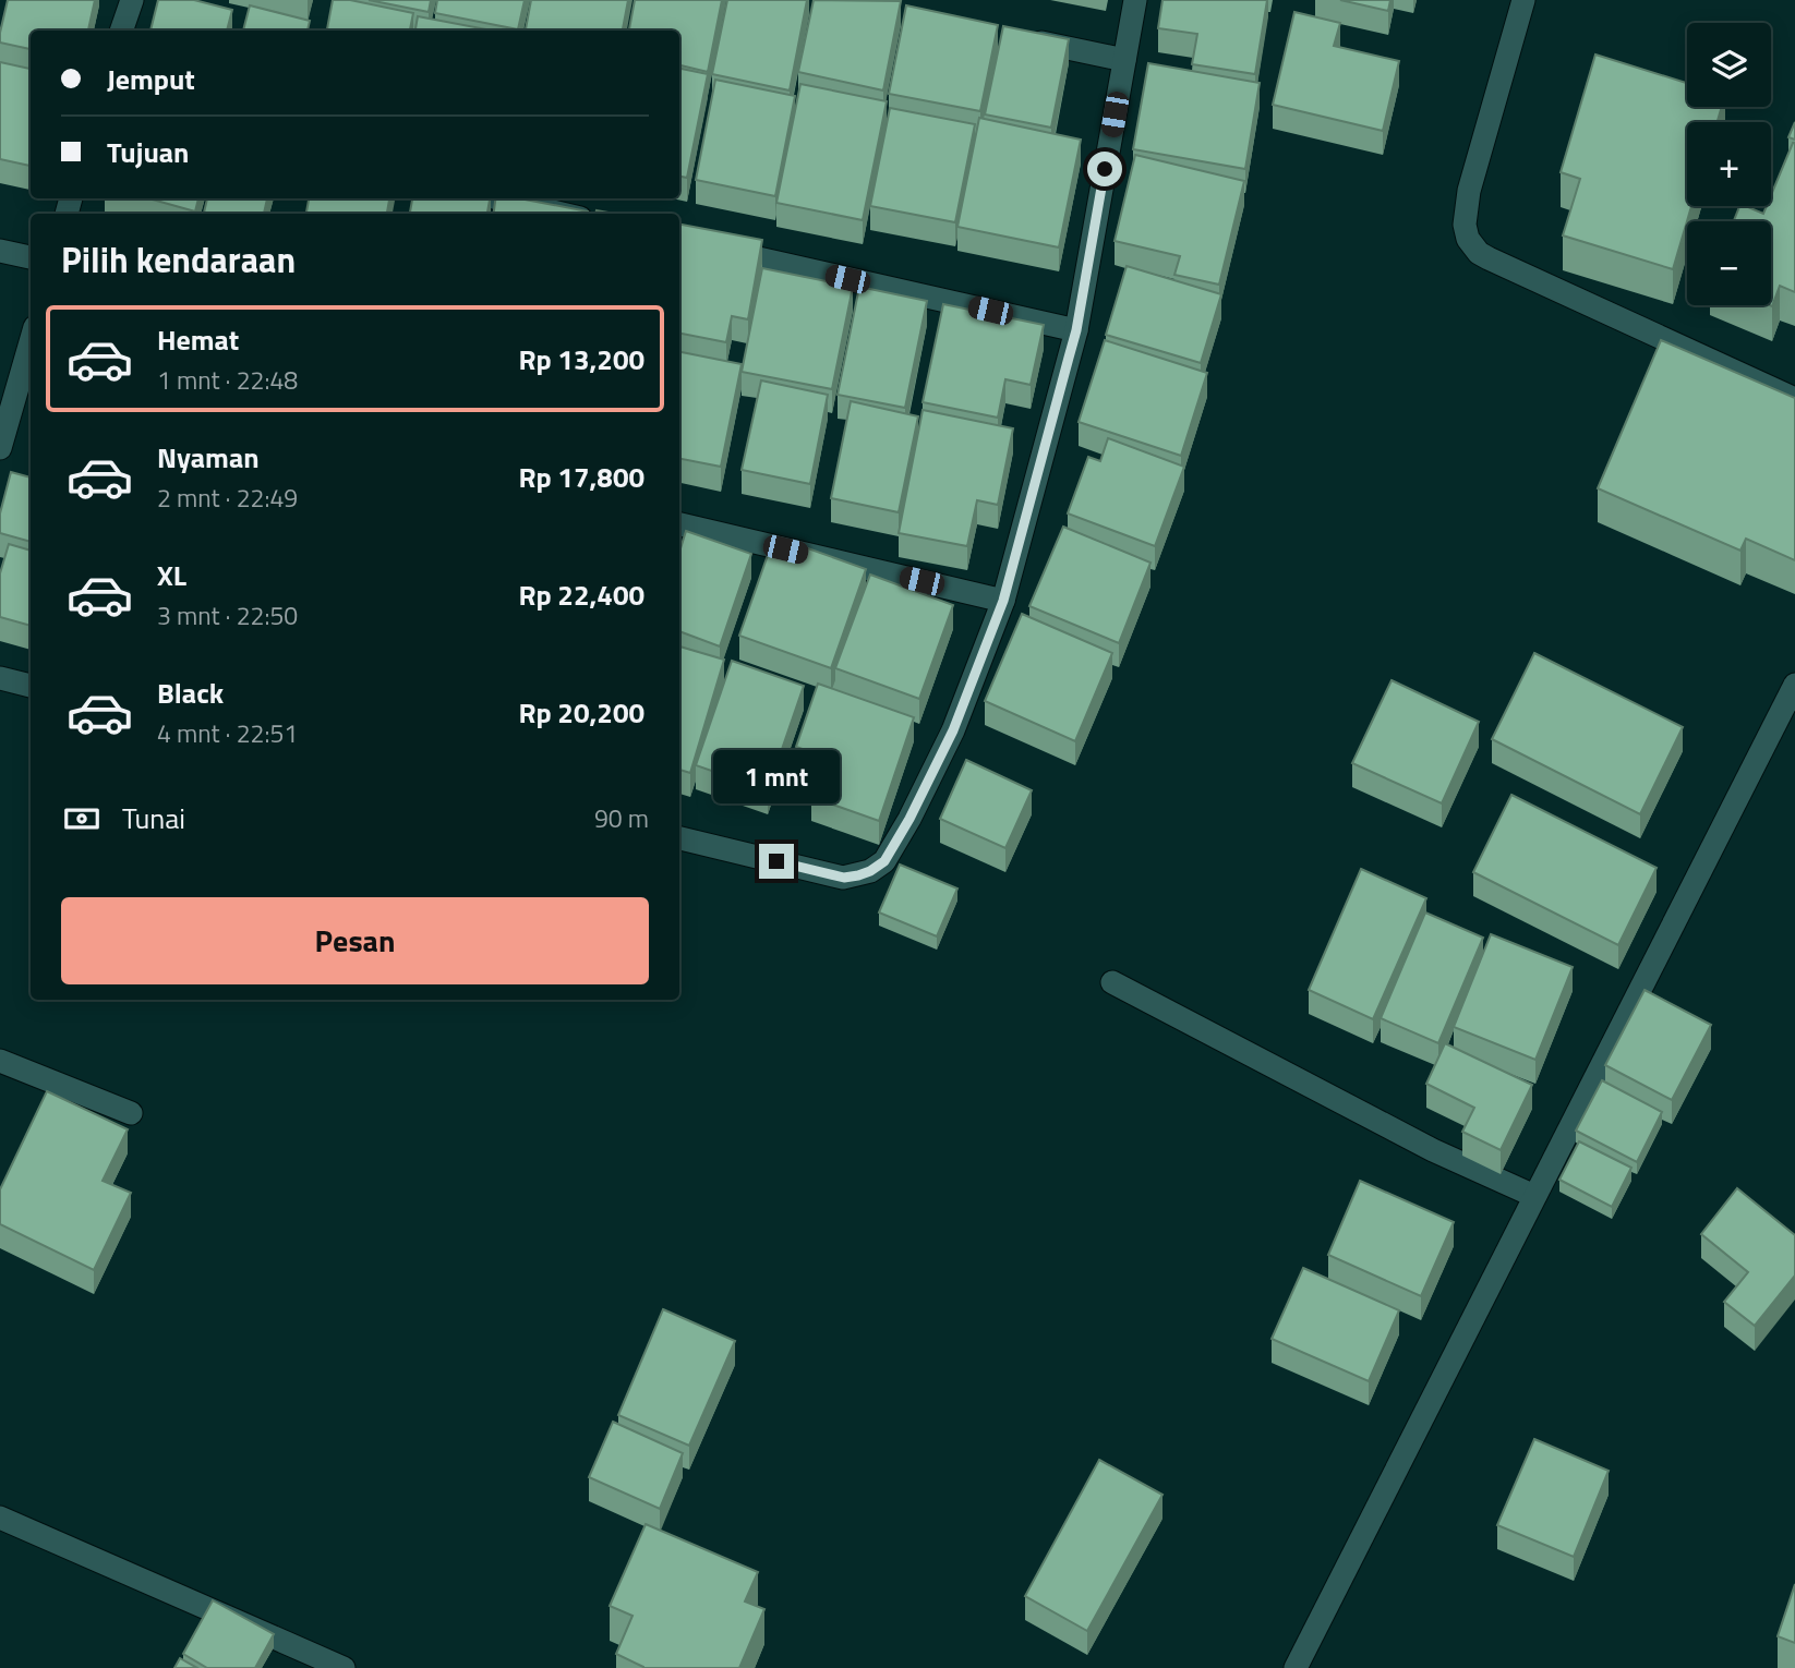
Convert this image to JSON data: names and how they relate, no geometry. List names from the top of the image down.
{
  "page": {
    "map_buttons": ["+", "−"],
    "banner": ["Jemput", "Tujuan"],
    "heading": "Pilih kendaraan",
    "list": [
      {
        "name": "Hemat",
        "note": "1 mnt · 22:48",
        "value": "Rp 13,200"
      },
      {
        "name": "Nyaman",
        "note": "2 mnt · 22:49",
        "value": "Rp 17,800"
      },
      {
        "name": "XL",
        "note": "3 mnt · 22:50",
        "value": "Rp 22,400"
      },
      {
        "name": "Black",
        "note": "4 mnt · 22:51",
        "value": "Rp 20,200"
      }
    ],
    "bubble": "1 mnt",
    "pay": ["Tunai", "90 m"],
    "buttons": "Pesan"
  }
}
